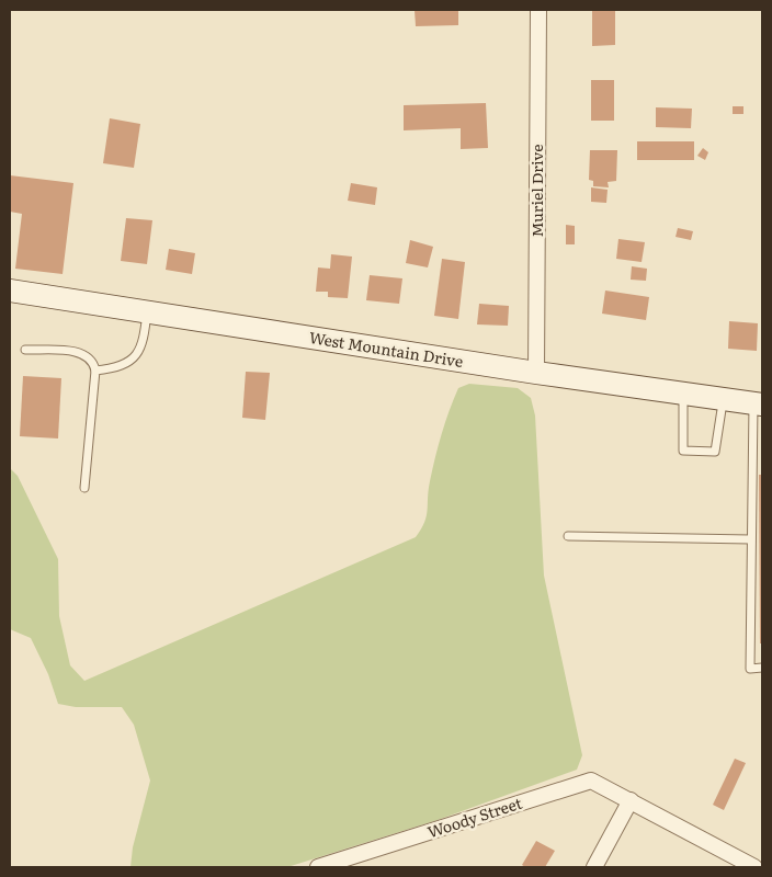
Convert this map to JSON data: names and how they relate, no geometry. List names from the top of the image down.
{
  "streets": {
    "street": ["Muriel Drive", "West Mountain Drive", "Woody Street"]
  },
  "crossings": [
    ["Muriel Drive", "West Mountain Drive"]
  ]
}
